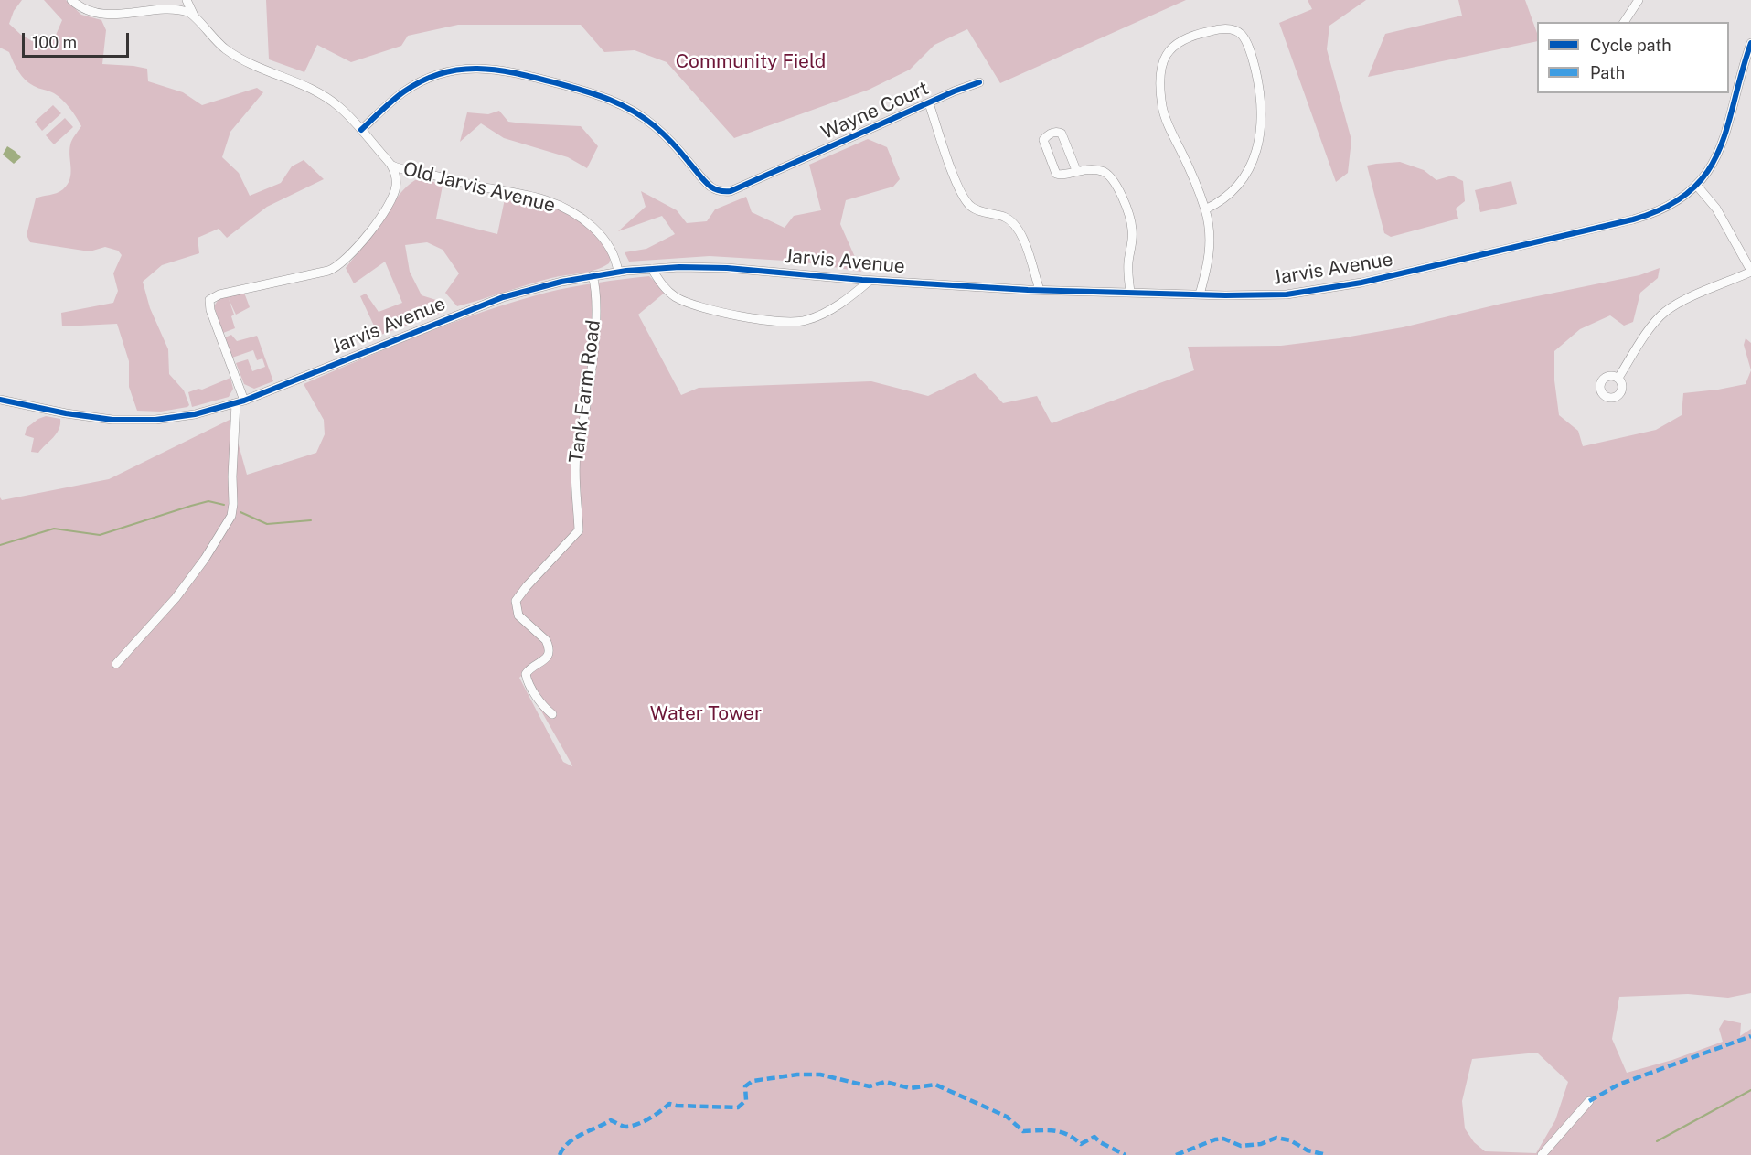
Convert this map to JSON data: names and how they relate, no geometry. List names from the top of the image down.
{
  "streets": {
    "street": [
      "Wayne Court",
      "Old Jarvis Avenue",
      "Jarvis Avenue",
      "Tank Farm Road"
    ]
  },
  "crossings": [
    ["Wayne Court", "Old Jarvis Avenue"],
    ["Old Jarvis Avenue", "Jarvis Avenue"],
    ["Jarvis Avenue", "Tank Farm Road"]
  ],
  "parks": ["Community Field", "Water Tower"],
  "legend": ["Cycle path", "Path"],
  "scale_bar": "100 m"
}
